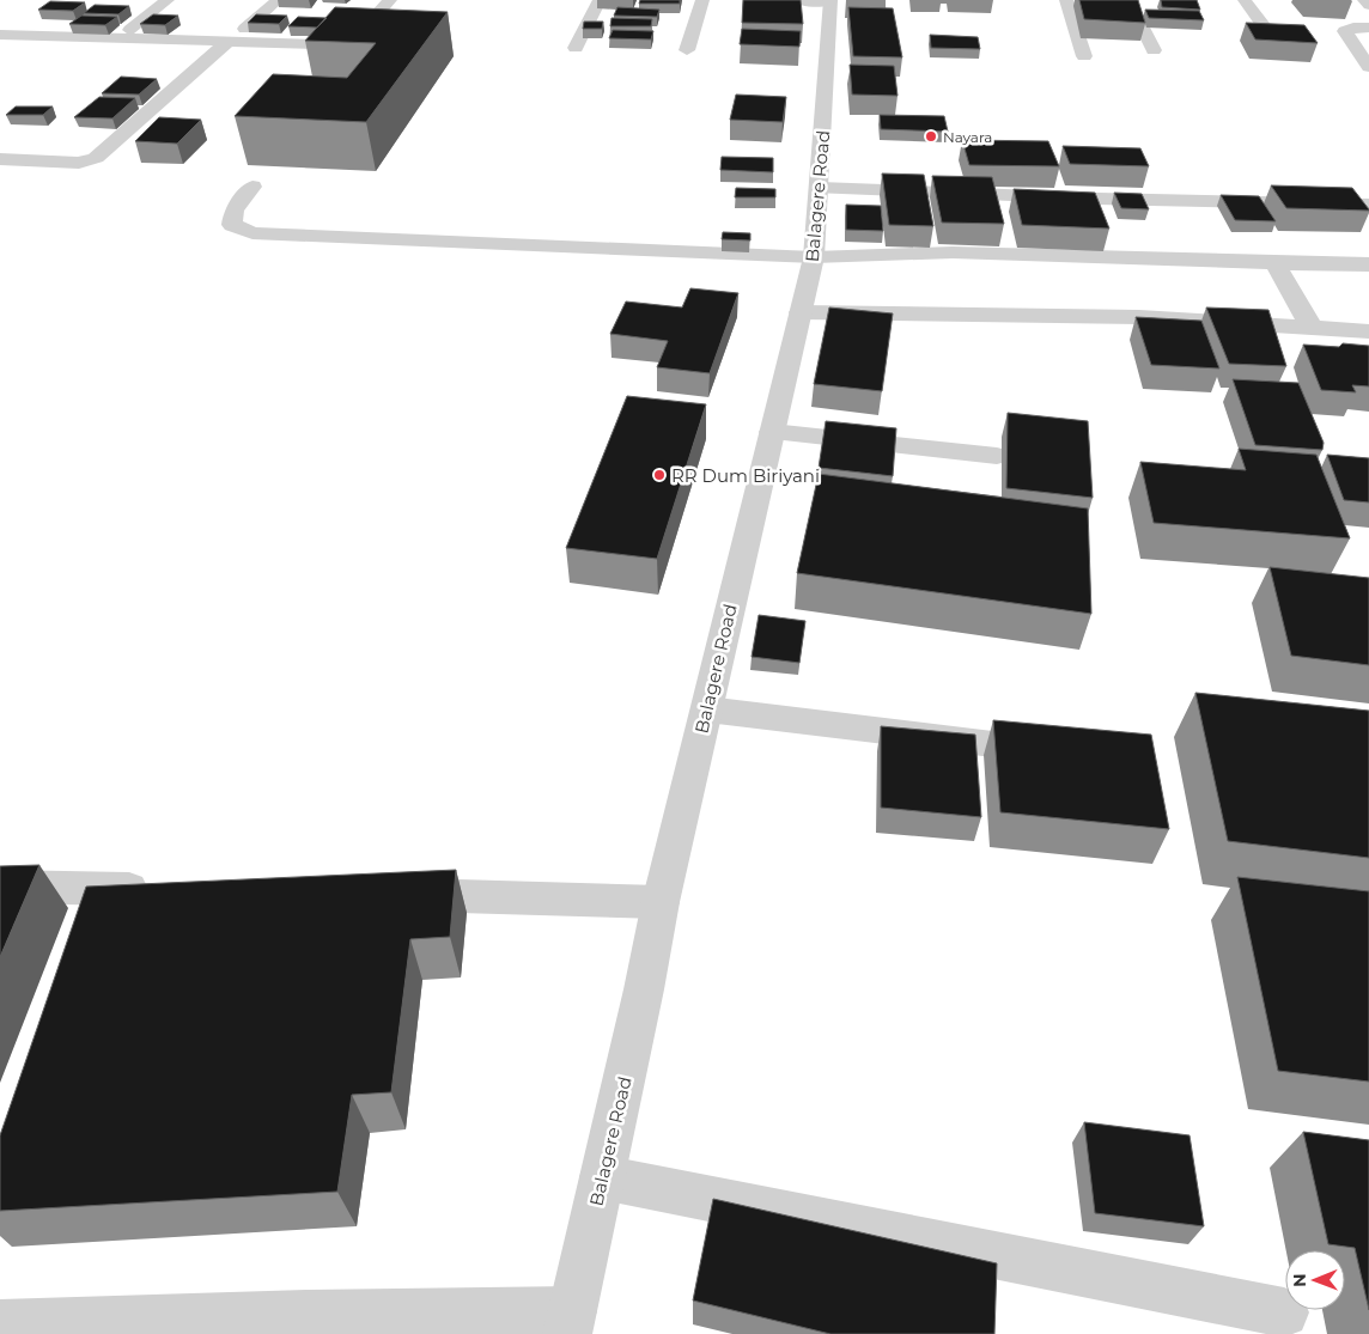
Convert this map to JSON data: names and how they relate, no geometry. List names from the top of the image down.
{
  "streets": {
    "street": ["Balagere Road"]
  },
  "places": ["Nayara", "RR Dum Biriyani"],
  "north": "left"
}
